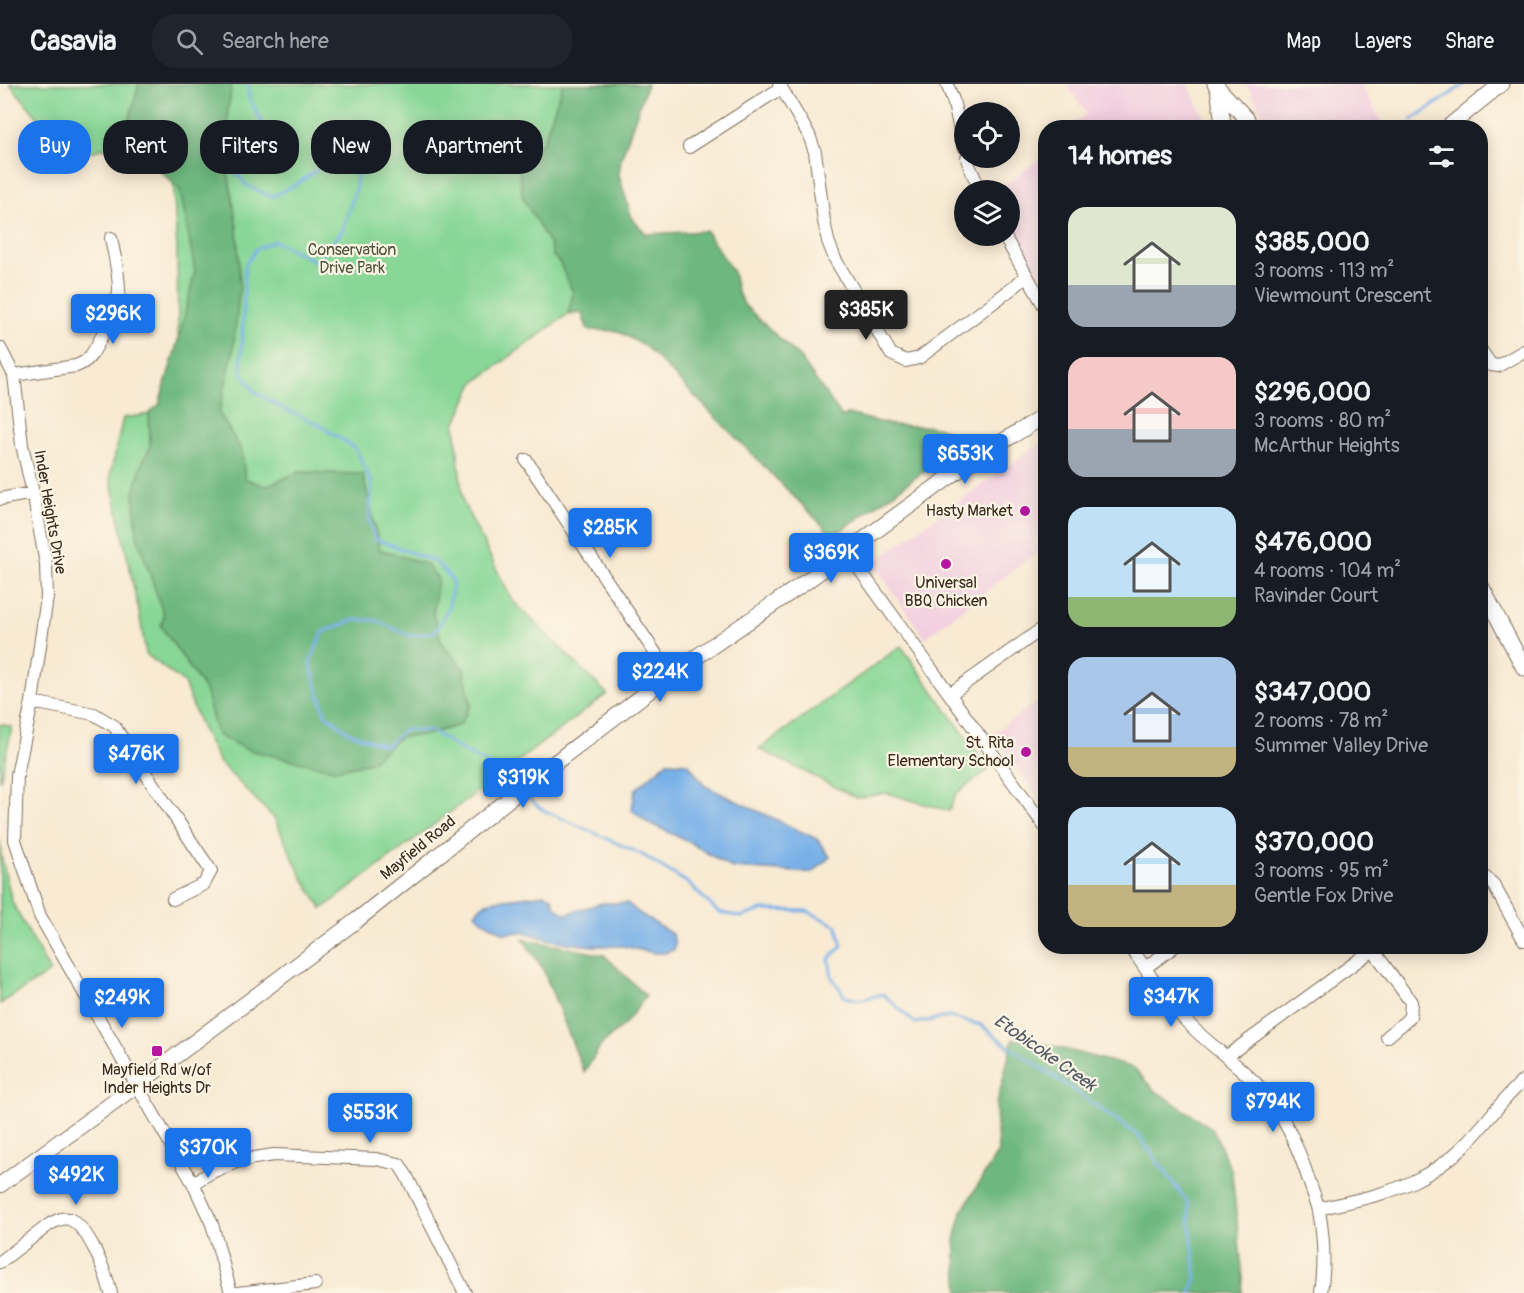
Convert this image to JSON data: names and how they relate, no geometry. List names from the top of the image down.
{
  "streets": {
    "main road": ["Mayfield Road"],
    "street": ["Inder Heights Drive"]
  },
  "crossings": [
    ["Inder Heights Drive", "Mayfield Road"]
  ],
  "water": ["Etobicoke Creek"],
  "parks": ["Conservation Drive Park"],
  "places": {
    "other": ["Hasty Market", "Universal BBQ Chicken", "St. Rita Elementary School"],
    "transit": ["Mayfield Rd w/of Inder Heights Dr"]
  },
  "page": {
    "header": "Casavia",
    "search": "Search here",
    "nav": ["Map", "Layers", "Share"],
    "chip": [
      "Buy",
      "Rent",
      "Filters",
      "New",
      "Apartment"
    ],
    "heading": "14 homes",
    "list": [
      {
        "name": "$385,000",
        "note": "3 rooms · 113 m² · Viewmount Crescent"
      },
      {
        "name": "$296,000",
        "note": "3 rooms · 80 m² · McArthur Heights"
      },
      {
        "name": "$476,000",
        "note": "4 rooms · 104 m² · Ravinder Court"
      },
      {
        "name": "$347,000",
        "note": "2 rooms · 78 m² · Summer Valley Drive"
      },
      {
        "name": "$370,000",
        "note": "3 rooms · 95 m² · Gentle Fox Drive"
      }
    ],
    "price": [
      "$385K",
      "$296K",
      "$653K",
      "$285K",
      "$369K",
      "$224K",
      "$476K",
      "$319K",
      "$347K",
      "$249K",
      "$794K",
      "$553K",
      "$370K",
      "$492K"
    ]
  }
}
